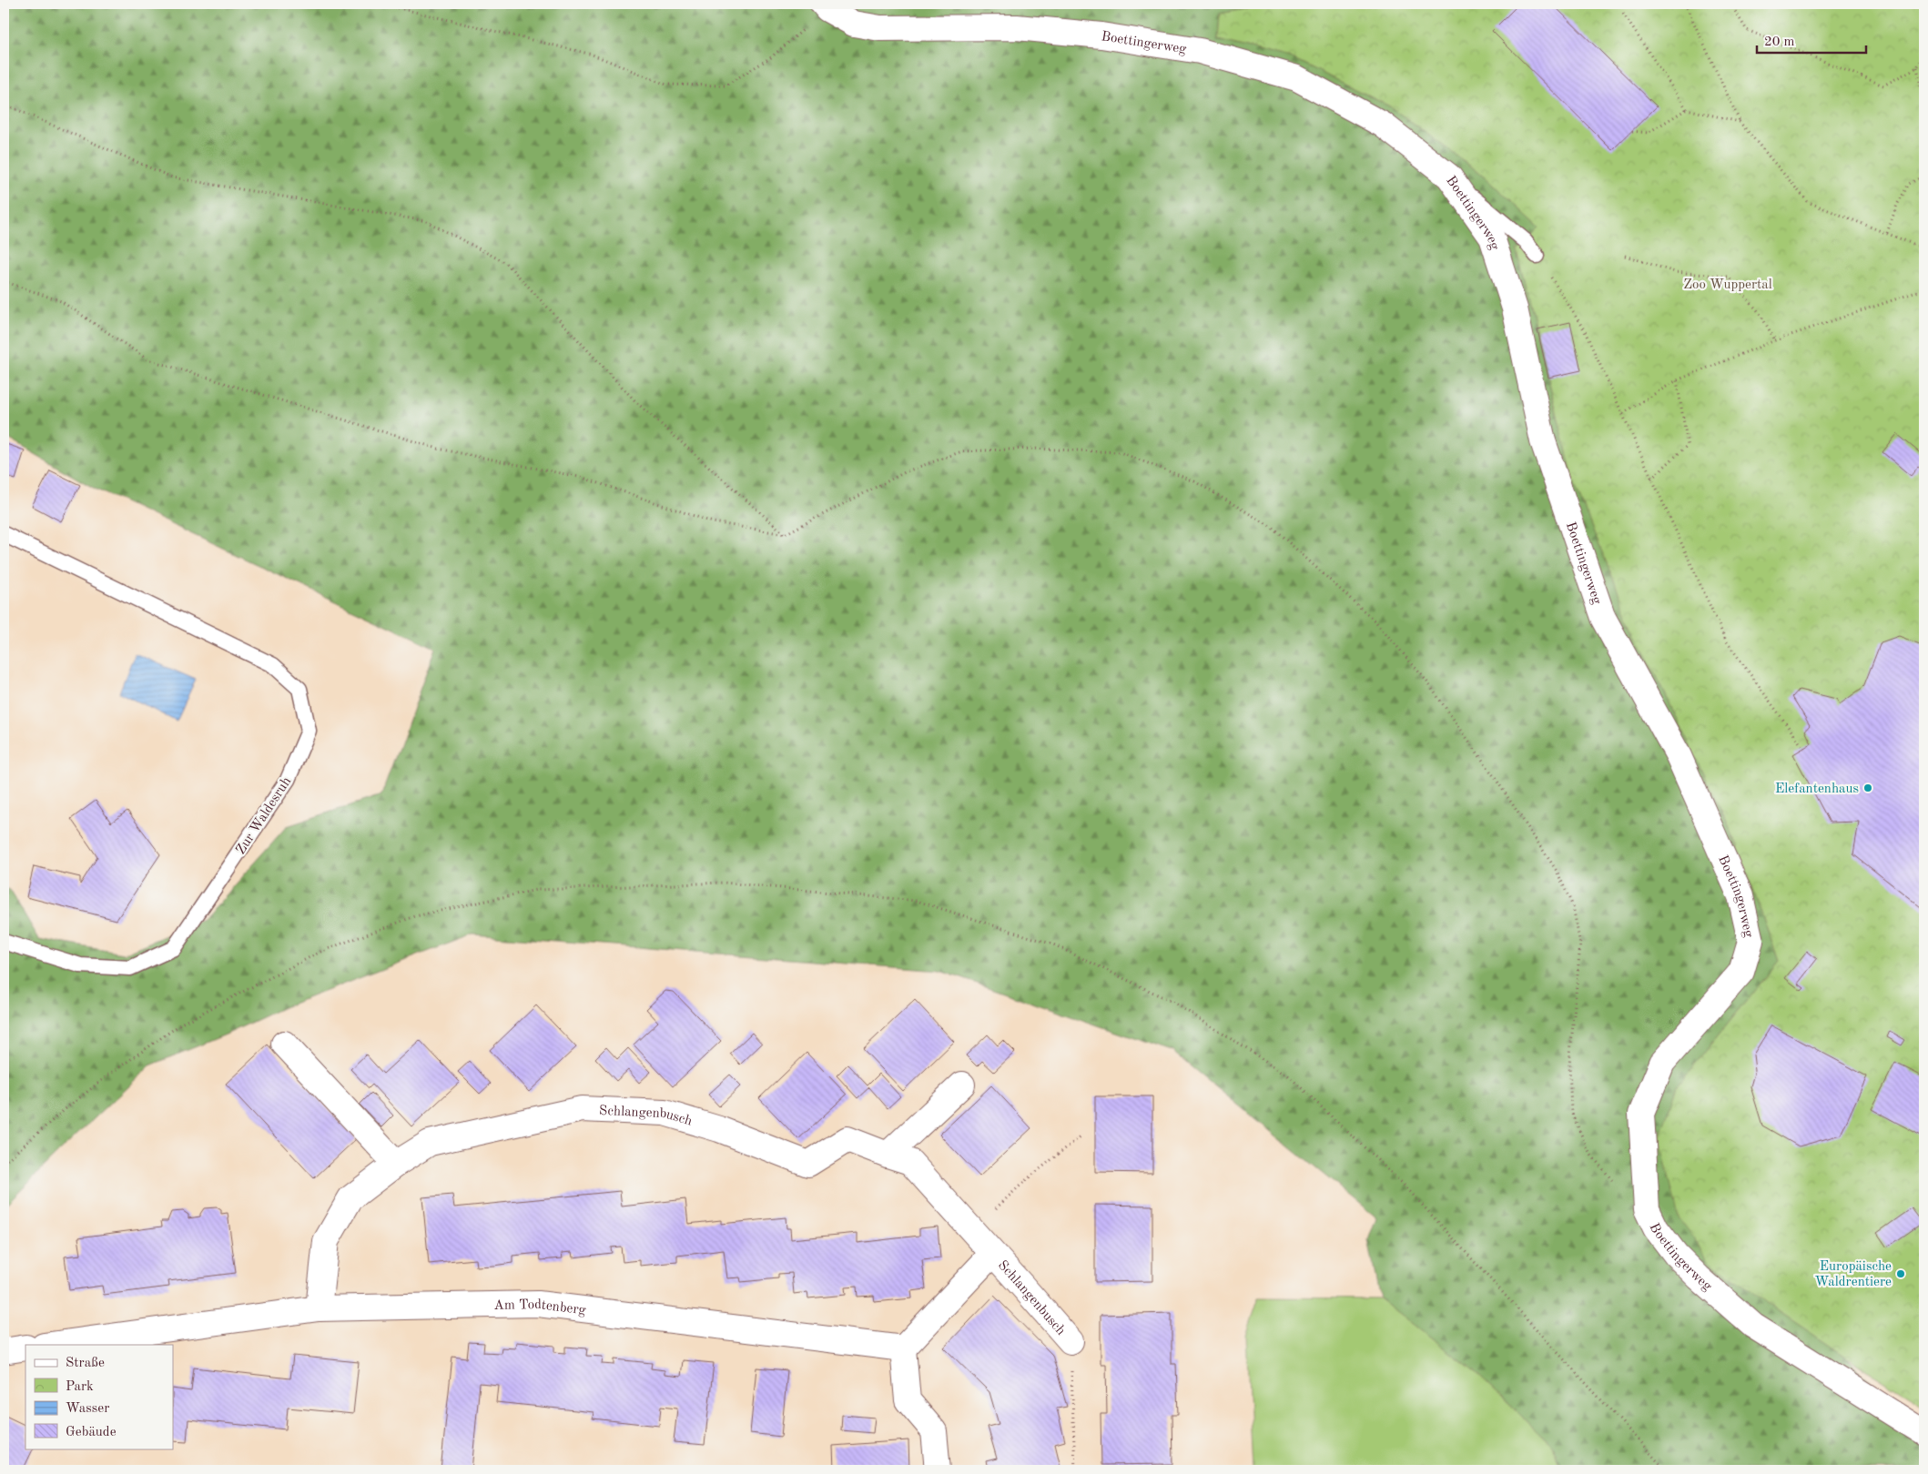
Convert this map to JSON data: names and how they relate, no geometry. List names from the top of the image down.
{
  "streets": {
    "street": ["Boettingerweg", "Schlangenbusch", "Am Todtenberg"],
    "lane": ["Zur Waldesruh"]
  },
  "crossings": [
    ["Schlangenbusch", "Am Todtenberg"]
  ],
  "parks": ["Zoo Wuppertal"],
  "places": ["Elefantenhaus", "Europäische Waldrentiere"],
  "legend": [
    "Straße",
    "Park",
    "Wasser",
    "Gebäude"
  ],
  "scale_bar": "20 m"
}
